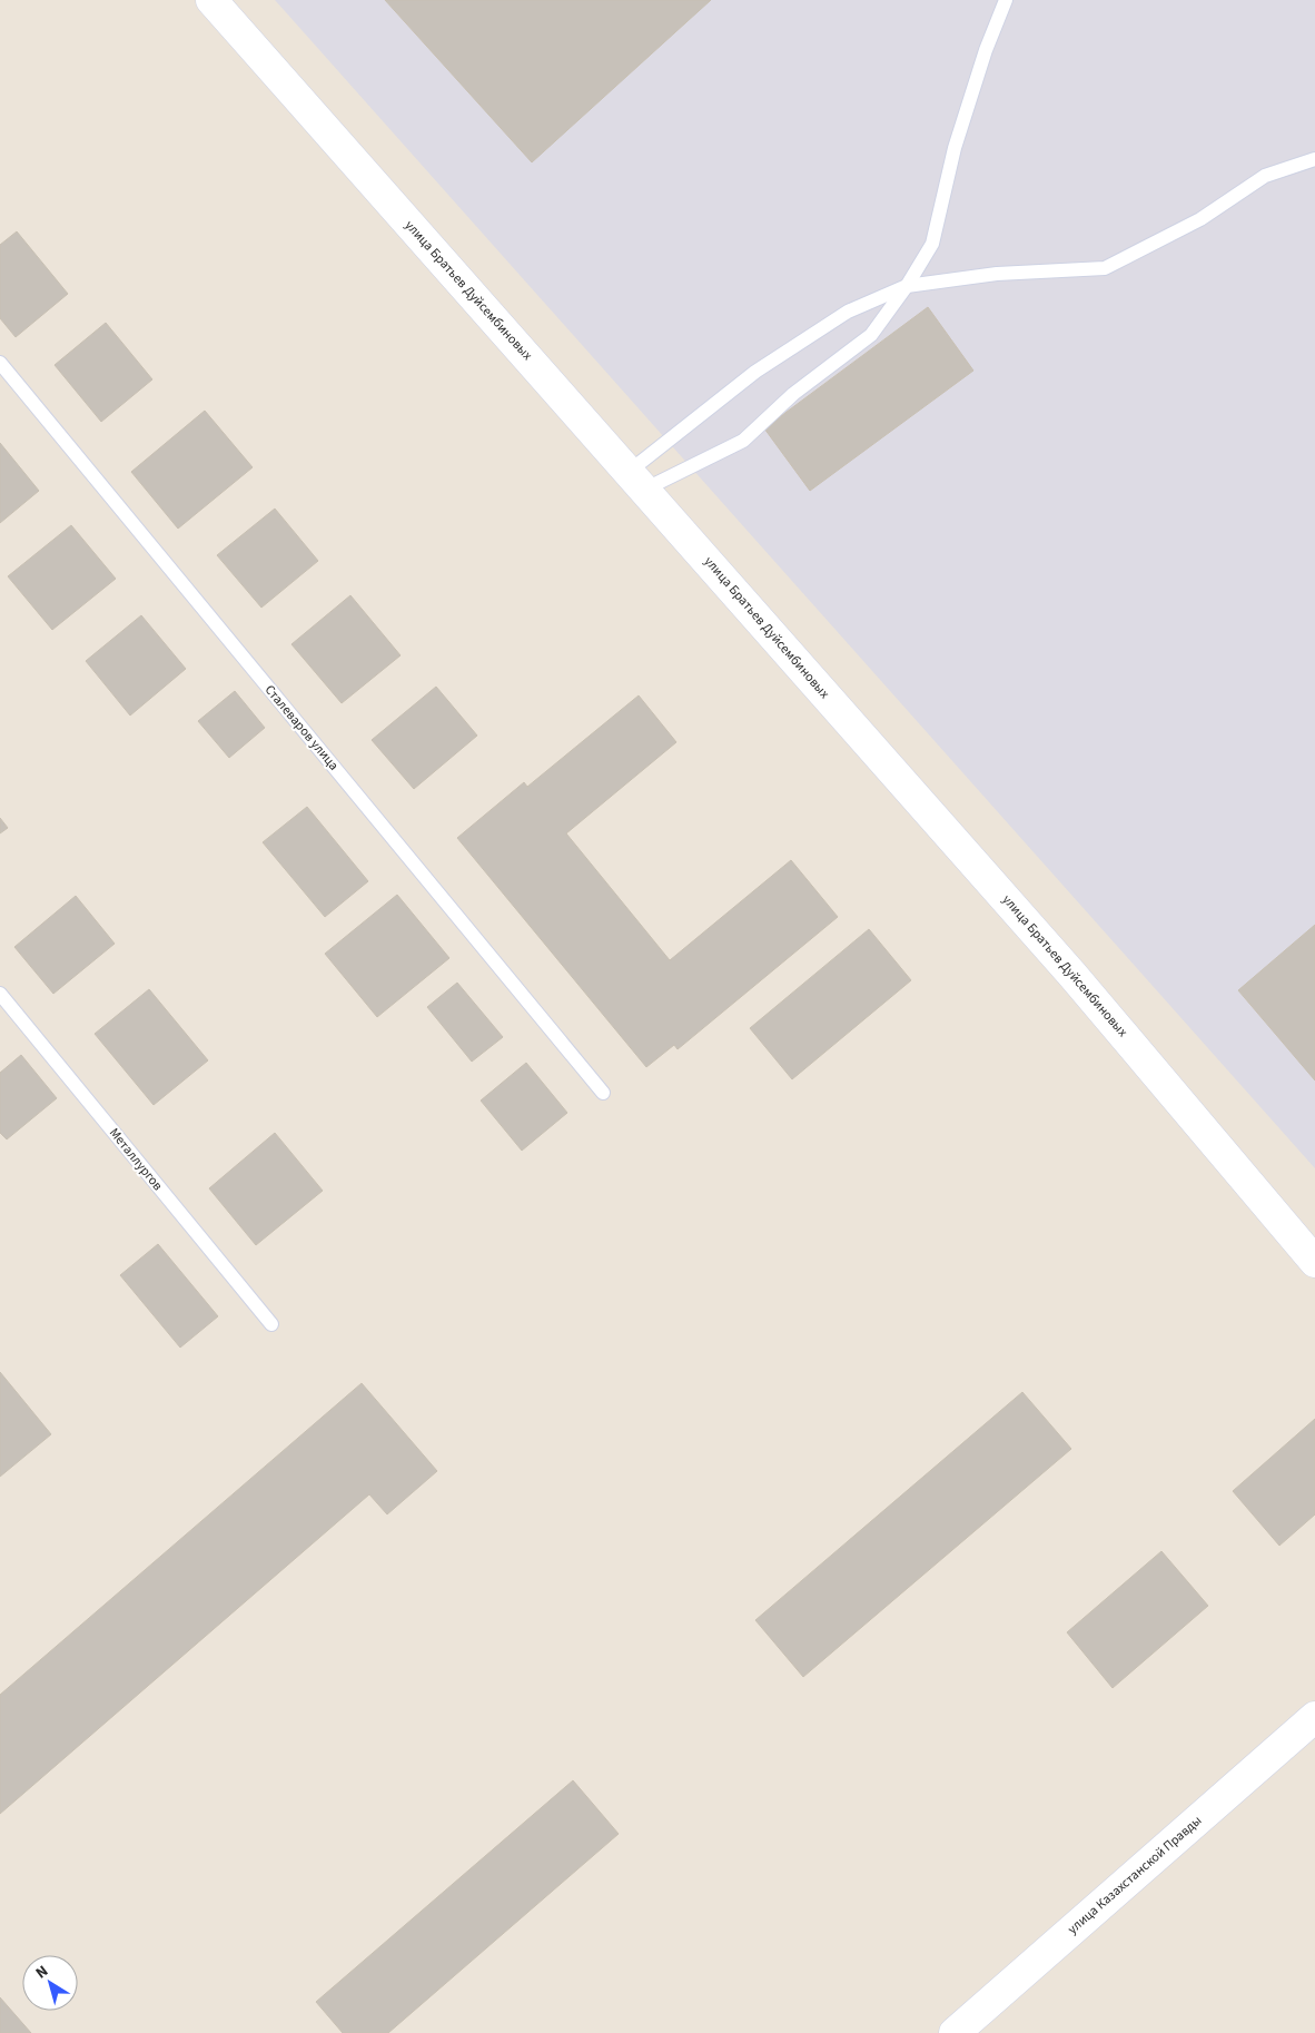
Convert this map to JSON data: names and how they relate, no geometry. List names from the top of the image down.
{
  "streets": {
    "street": ["улица Братьев Дуйсембиновых", "улица Казахстанской Правды"],
    "lane": ["Сталеваров улица", "Металлургов"]
  },
  "north": "top left"
}
